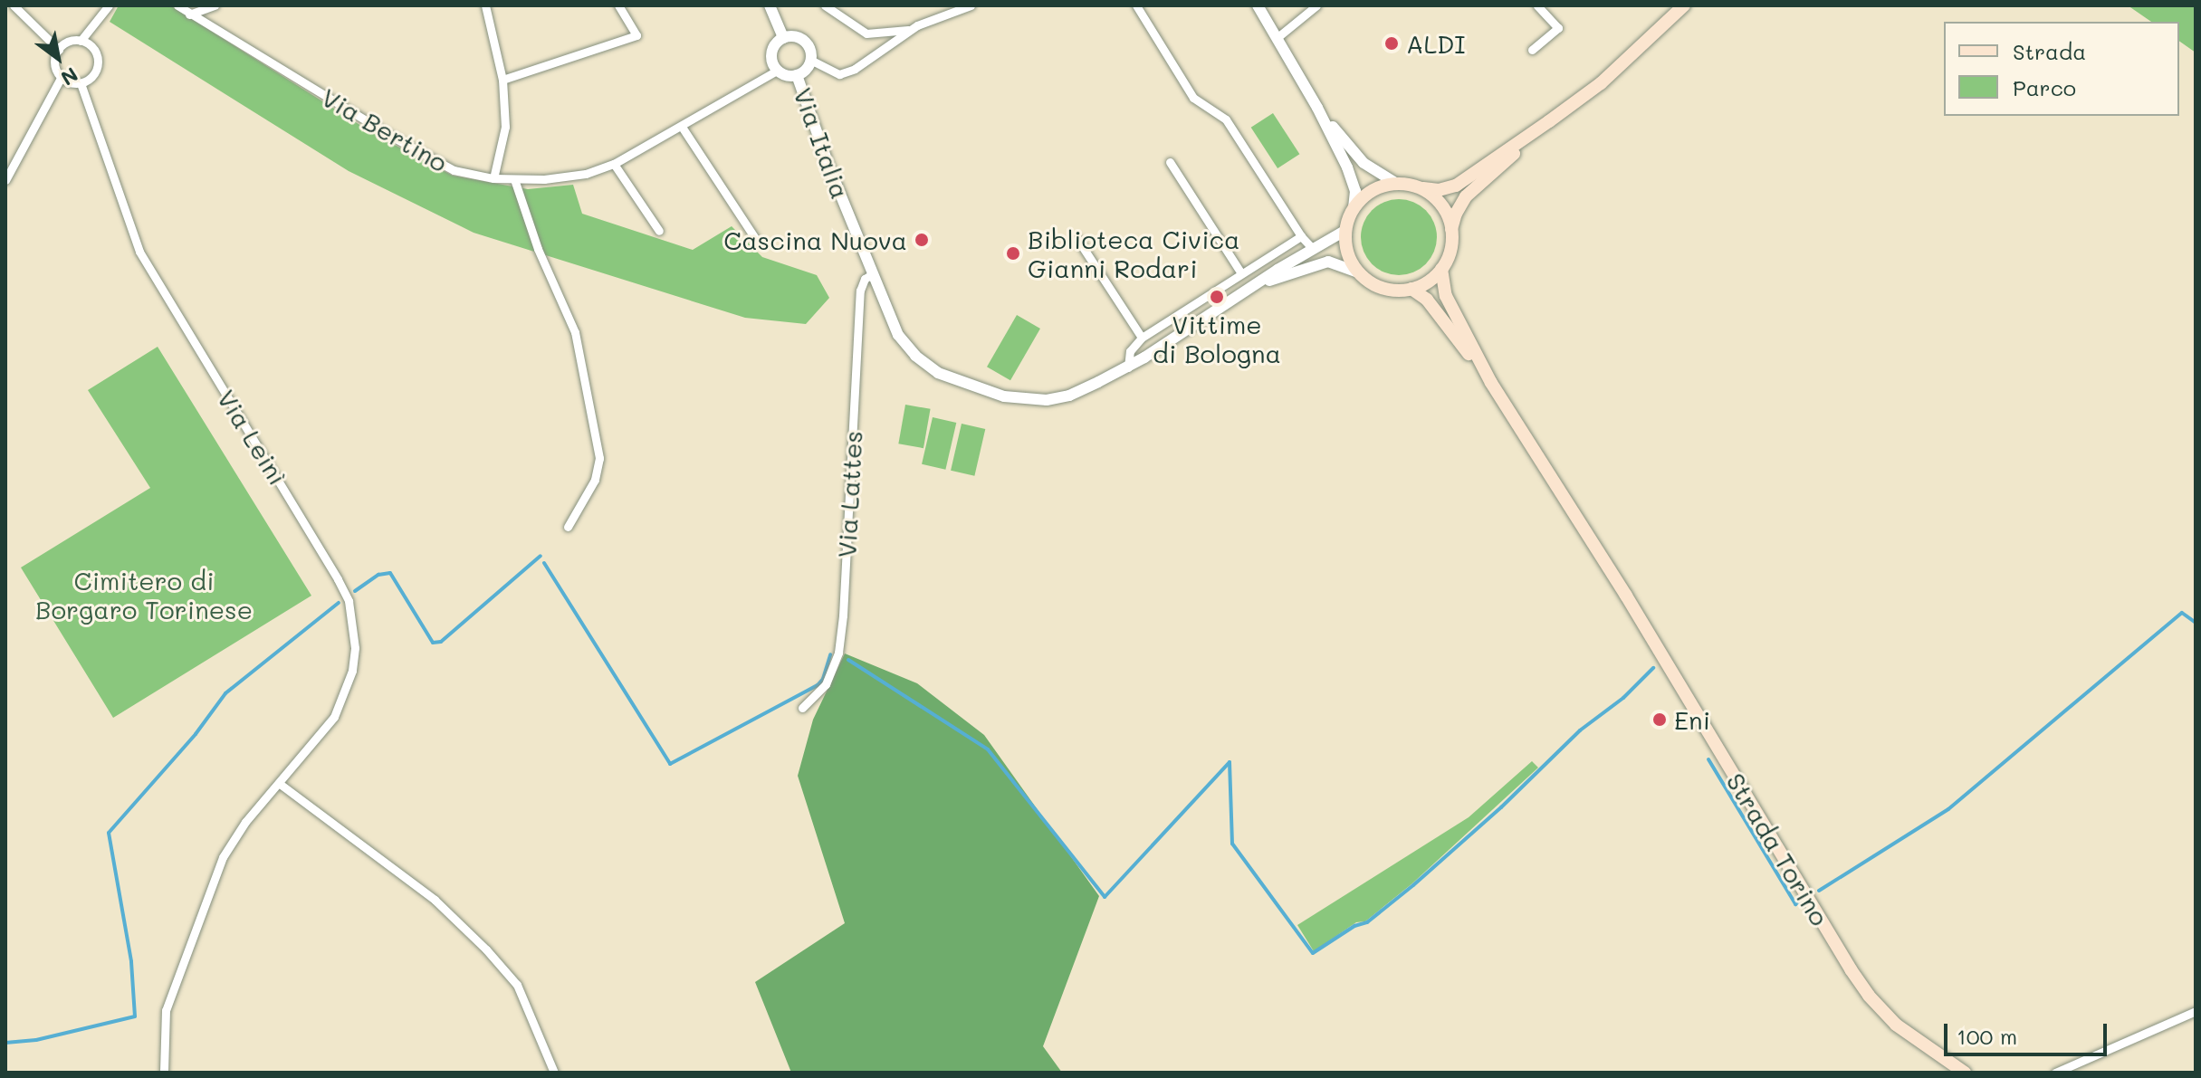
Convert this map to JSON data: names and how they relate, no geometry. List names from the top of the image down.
{
  "streets": {
    "main road": ["Strada Torino"],
    "street": [
      "Via Bertino",
      "Via Italia",
      "Via Leinì",
      "Via Lattes"
    ]
  },
  "crossings": [
    ["Via Bertino", "Via Italia"],
    ["Via Italia", "Via Lattes"]
  ],
  "parks": ["Cimitero di Borgaro Torinese"],
  "places": [
    "ALDI",
    "Cascina Nuova",
    "Biblioteca Civica Gianni Rodari",
    "Vittime di Bologna",
    "Eni"
  ],
  "legend": ["Strada", "Parco"],
  "scale_bar": "100 m",
  "north": "bottom right"
}
